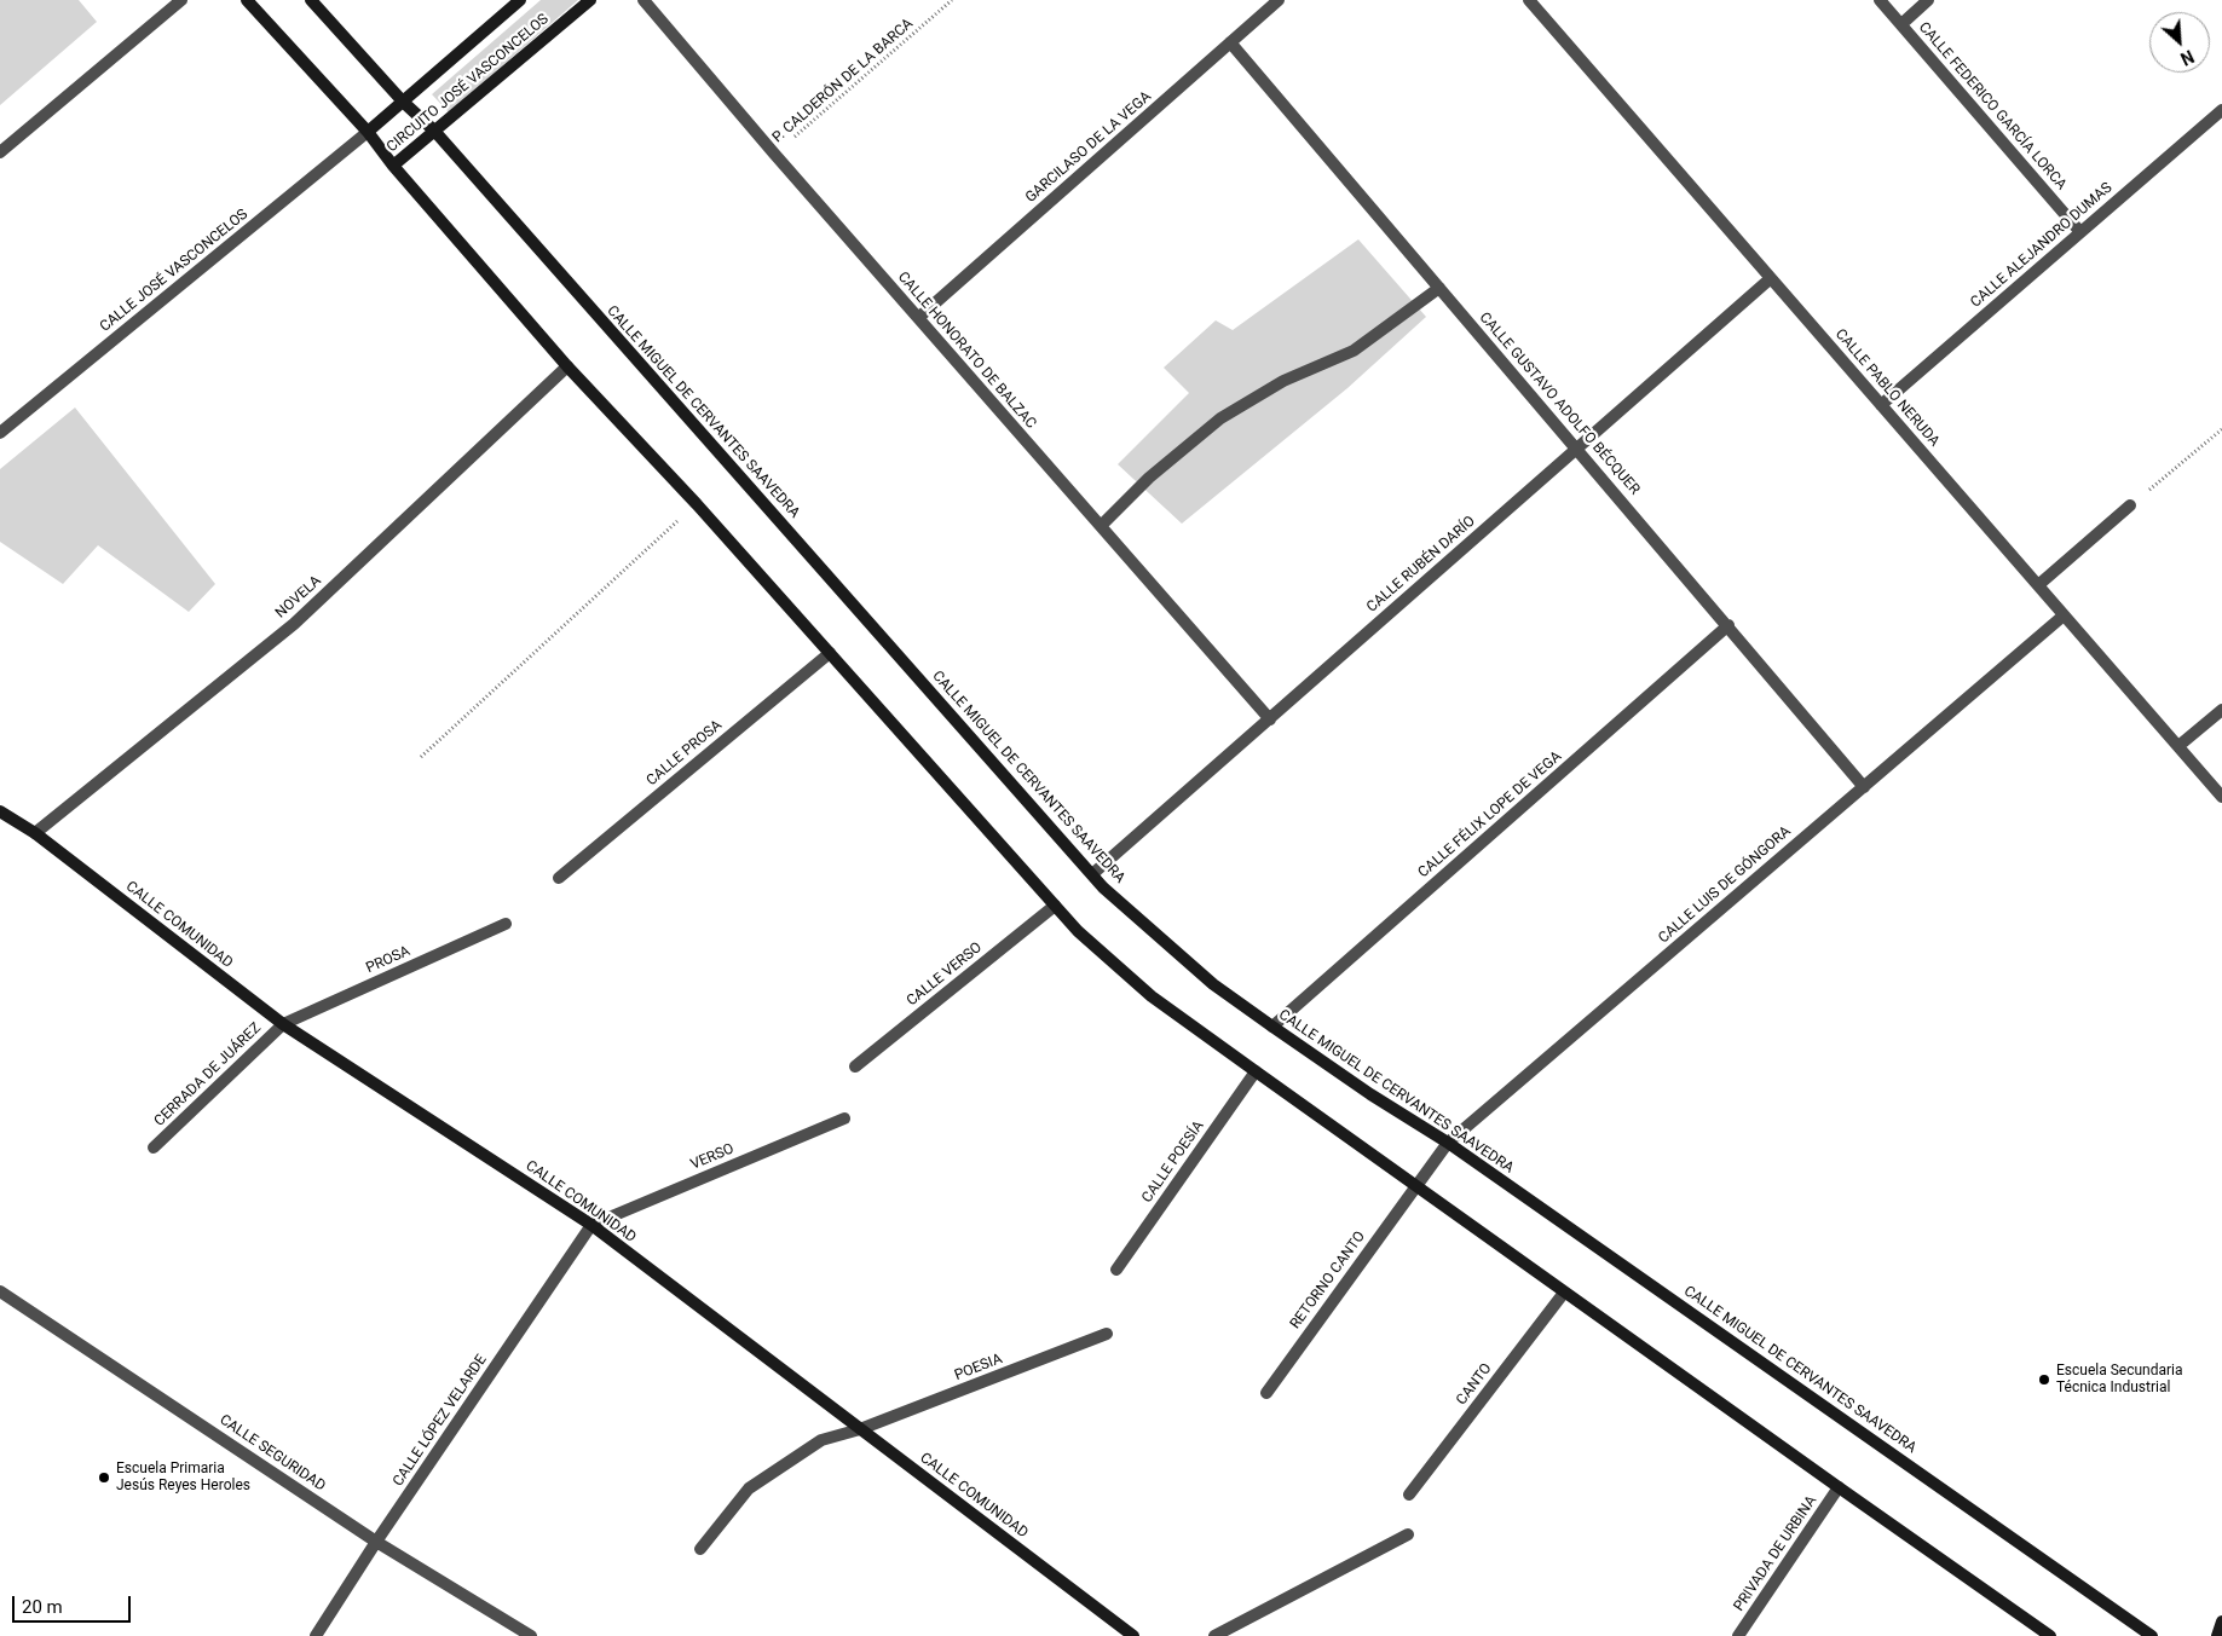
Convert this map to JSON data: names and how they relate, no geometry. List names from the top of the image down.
{
  "streets": {
    "street": [
      "CIRCUITO JOSÉ VASCONCELOS",
      "CALLE FEDERICO GARCÍA LORCA",
      "GARCILASO DE LA VEGA",
      "CALLE ALEJANDRO DUMAS",
      "CALLE JOSÉ VASCONCELOS",
      "CALLE HONORATO DE BALZAC",
      "CALLE PABLO NERUDA",
      "CALLE GUSTAVO ADOLFO BÉCQUER",
      "CALLE MIGUEL DE CERVANTES SAAVEDRA",
      "CALLE RUBÉN DARÍO",
      "NOVELA",
      "CALLE PROSA",
      "CALLE FÉLIX LOPE DE VEGA",
      "CALLE LUIS DE GÓNGORA",
      "CALLE COMUNIDAD",
      "PROSA",
      "CALLE VERSO",
      "CERRADA DE JUÁREZ",
      "VERSO",
      "CALLE POESÍA",
      "RETORNO CANTO",
      "POESIA",
      "CANTO",
      "CALLE LÓPEZ VELARDE",
      "CALLE SEGURIDAD",
      "PRIVADA DE URBINA"
    ],
    "path": ["P. CALDERÓN DE LA BARCA"]
  },
  "crossings": [
    ["P. CALDERÓN DE LA BARCA", "CALLE HONORATO DE BALZAC"],
    ["CIRCUITO JOSÉ VASCONCELOS", "CALLE JOSÉ VASCONCELOS"],
    ["CIRCUITO JOSÉ VASCONCELOS", "CALLE MIGUEL DE CERVANTES SAAVEDRA"],
    ["CALLE FEDERICO GARCÍA LORCA", "CALLE ALEJANDRO DUMAS"],
    ["GARCILASO DE LA VEGA", "CALLE HONORATO DE BALZAC"],
    ["GARCILASO DE LA VEGA", "CALLE GUSTAVO ADOLFO BÉCQUER"],
    ["CALLE ALEJANDRO DUMAS", "CALLE PABLO NERUDA"],
    ["CALLE HONORATO DE BALZAC", "CALLE RUBÉN DARÍO"],
    ["CALLE PABLO NERUDA", "CALLE RUBÉN DARÍO"],
    ["CALLE PABLO NERUDA", "CALLE LUIS DE GÓNGORA"],
    ["CALLE GUSTAVO ADOLFO BÉCQUER", "CALLE RUBÉN DARÍO"],
    ["CALLE GUSTAVO ADOLFO BÉCQUER", "CALLE FÉLIX LOPE DE VEGA"],
    ["CALLE GUSTAVO ADOLFO BÉCQUER", "CALLE LUIS DE GÓNGORA"],
    ["CALLE MIGUEL DE CERVANTES SAAVEDRA", "CALLE RUBÉN DARÍO"],
    ["CALLE MIGUEL DE CERVANTES SAAVEDRA", "CALLE FÉLIX LOPE DE VEGA"],
    ["CALLE MIGUEL DE CERVANTES SAAVEDRA", "CALLE LUIS DE GÓNGORA"],
    ["NOVELA", "CALLE COMUNIDAD"],
    ["CALLE LUIS DE GÓNGORA", "RETORNO CANTO"],
    ["CALLE COMUNIDAD", "PROSA"],
    ["CALLE COMUNIDAD", "CERRADA DE JUÁREZ"],
    ["CALLE COMUNIDAD", "VERSO"],
    ["CALLE COMUNIDAD", "POESIA"],
    ["CALLE COMUNIDAD", "CALLE LÓPEZ VELARDE"],
    ["PROSA", "CERRADA DE JUÁREZ"],
    ["VERSO", "CALLE LÓPEZ VELARDE"],
    ["CALLE LÓPEZ VELARDE", "CALLE SEGURIDAD"]
  ],
  "places": ["Escuela Secundaria Técnica Industrial", "Escuela Primaria Jesús Reyes Heroles"],
  "scale_bar": "20 m",
  "north": "bottom right"
}
